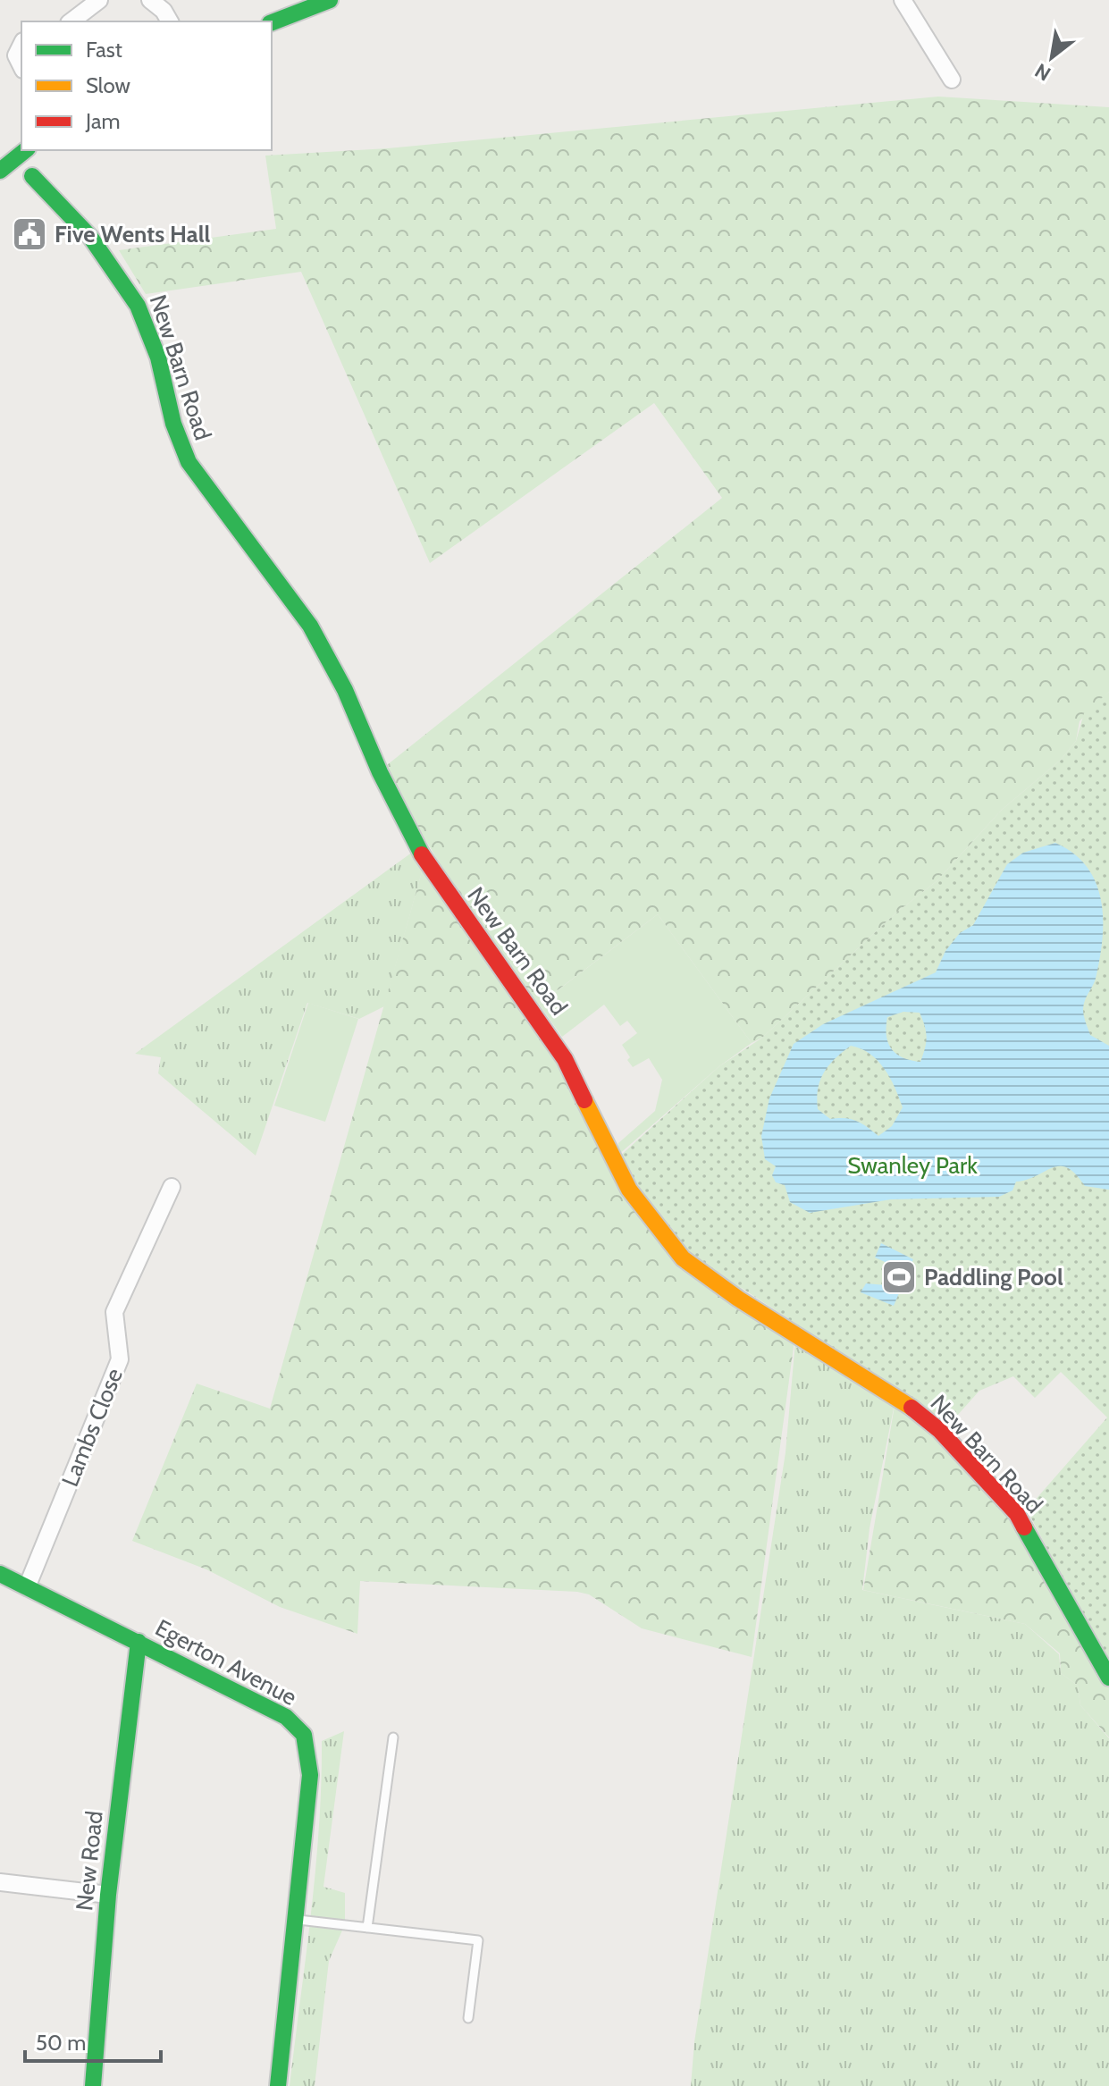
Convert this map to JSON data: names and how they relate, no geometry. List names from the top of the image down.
{
  "streets": {
    "street": [
      "New Barn Road",
      "Lambs Close",
      "Egerton Avenue",
      "New Road"
    ]
  },
  "crossings": [
    ["Lambs Close", "Egerton Avenue"],
    ["Egerton Avenue", "New Road"]
  ],
  "parks": ["Swanley Park"],
  "places": {
    "public building": ["Five Wents Hall"],
    "sports": ["Paddling Pool"]
  },
  "legend": ["Fast", "Slow", "Jam"],
  "scale_bar": "50 m",
  "north": "bottom left"
}
